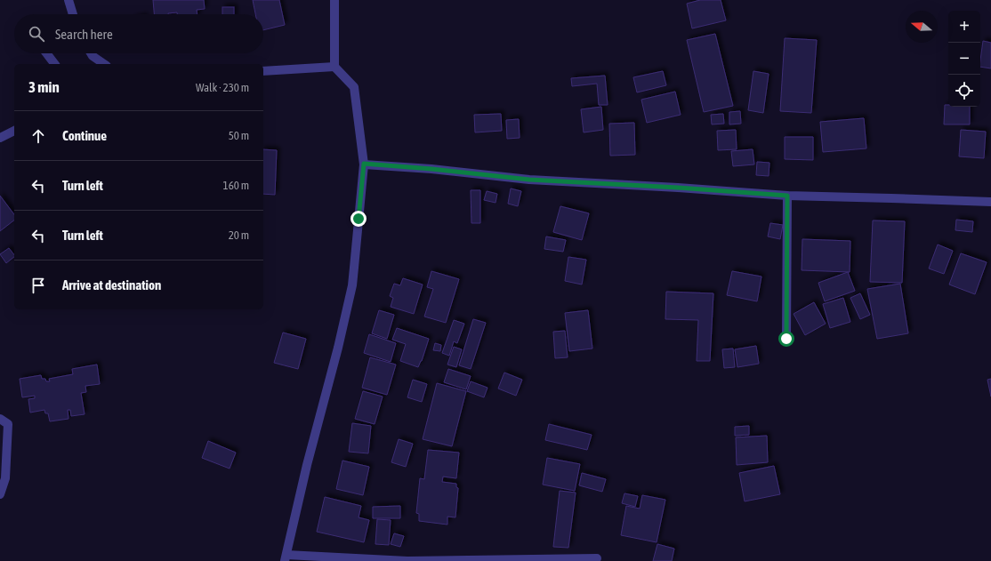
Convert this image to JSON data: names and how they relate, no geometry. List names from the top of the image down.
{
  "north": "left",
  "page": {
    "map_buttons": ["+", "−"],
    "search": "Search here",
    "heading": ["3 min", "Walk · 230 m"],
    "list": [
      ["Continue", "50 m"],
      ["Turn left", "160 m"],
      ["Turn left", "20 m"],
      "Arrive at destination"
    ]
  }
}
